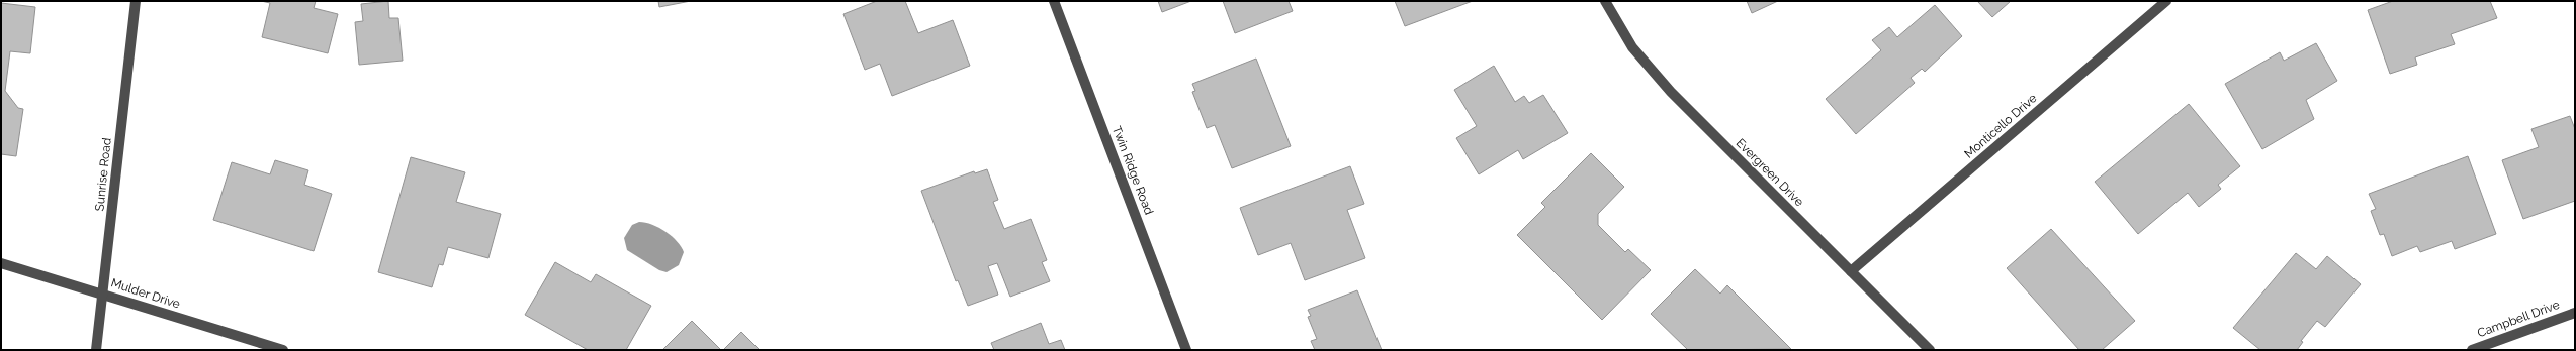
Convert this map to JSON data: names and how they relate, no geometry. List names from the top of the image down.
{
  "streets": {
    "street": [
      "Monticello Drive",
      "Twin Ridge Road",
      "Evergreen Drive",
      "Sunrise Road",
      "Mulder Drive",
      "Campbell Drive"
    ]
  },
  "crossings": [
    ["Monticello Drive", "Evergreen Drive"],
    ["Sunrise Road", "Mulder Drive"]
  ]
}
